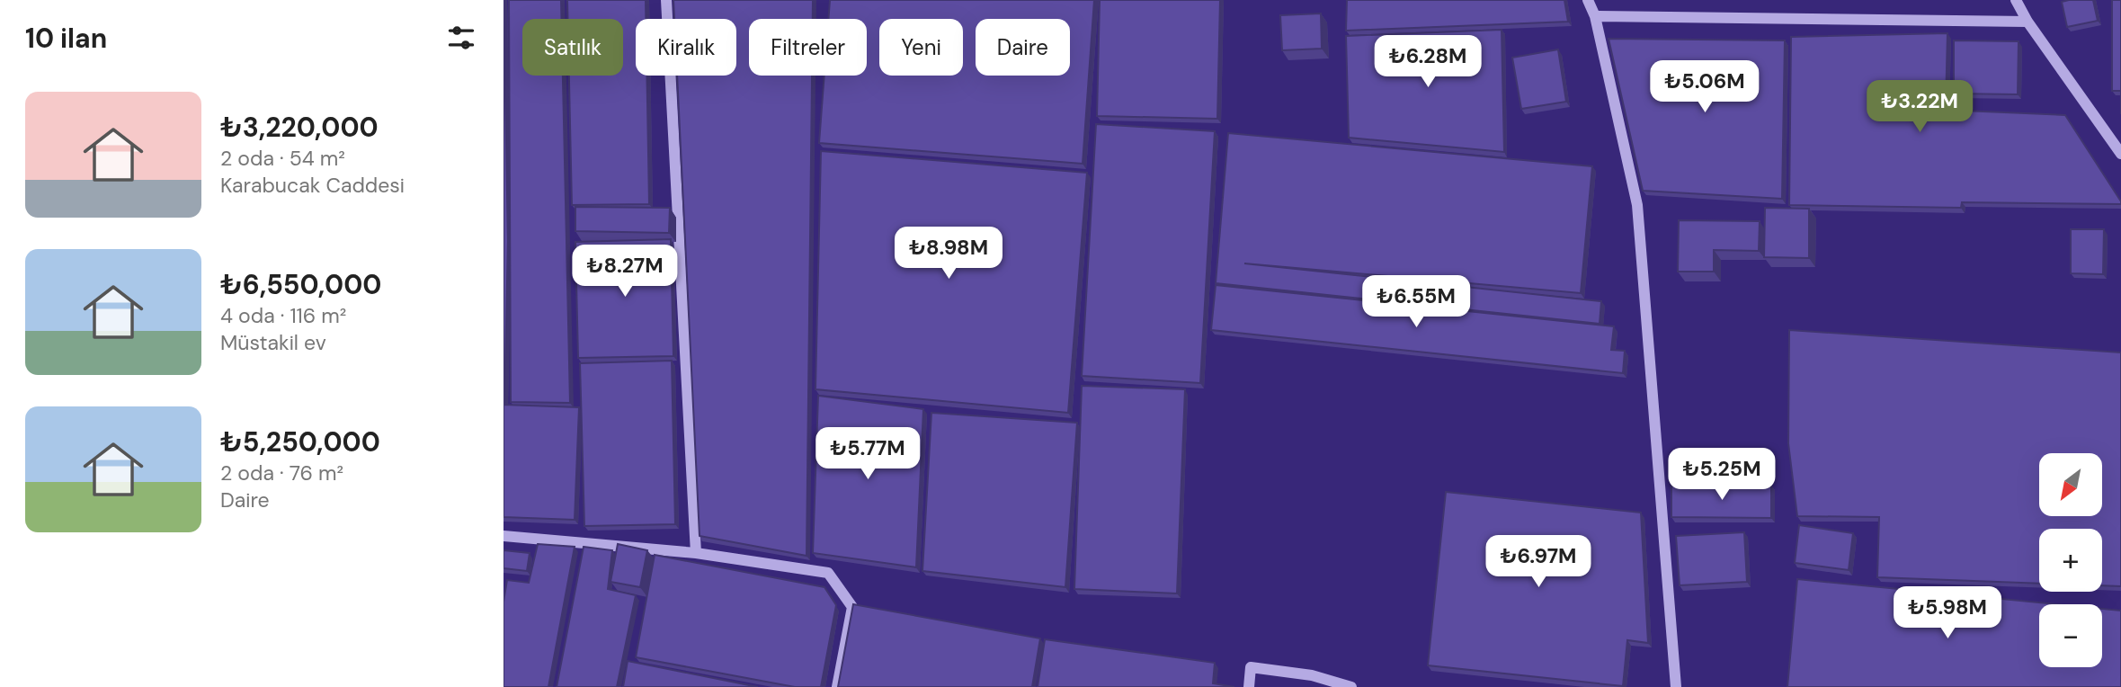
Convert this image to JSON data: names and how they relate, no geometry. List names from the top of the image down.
{
  "north": "bottom left",
  "page": {
    "heading": "10 ilan",
    "chip": [
      "Satılık",
      "Kiralık",
      "Filtreler",
      "Yeni",
      "Daire"
    ],
    "price": [
      "₺6.28M",
      "₺5.06M",
      "₺3.22M",
      "₺8.98M",
      "₺8.27M",
      "₺6.55M",
      "₺5.77M",
      "₺5.25M",
      "₺6.97M",
      "₺5.98M"
    ],
    "list": [
      {
        "name": "₺3,220,000",
        "note": "2 oda · 54 m² · Karabucak Caddesi"
      },
      {
        "name": "₺6,550,000",
        "note": "4 oda · 116 m² · Müstakil ev"
      },
      {
        "name": "₺5,250,000",
        "note": "2 oda · 76 m² · Daire"
      }
    ],
    "map_buttons": ["+", "−"]
  }
}
